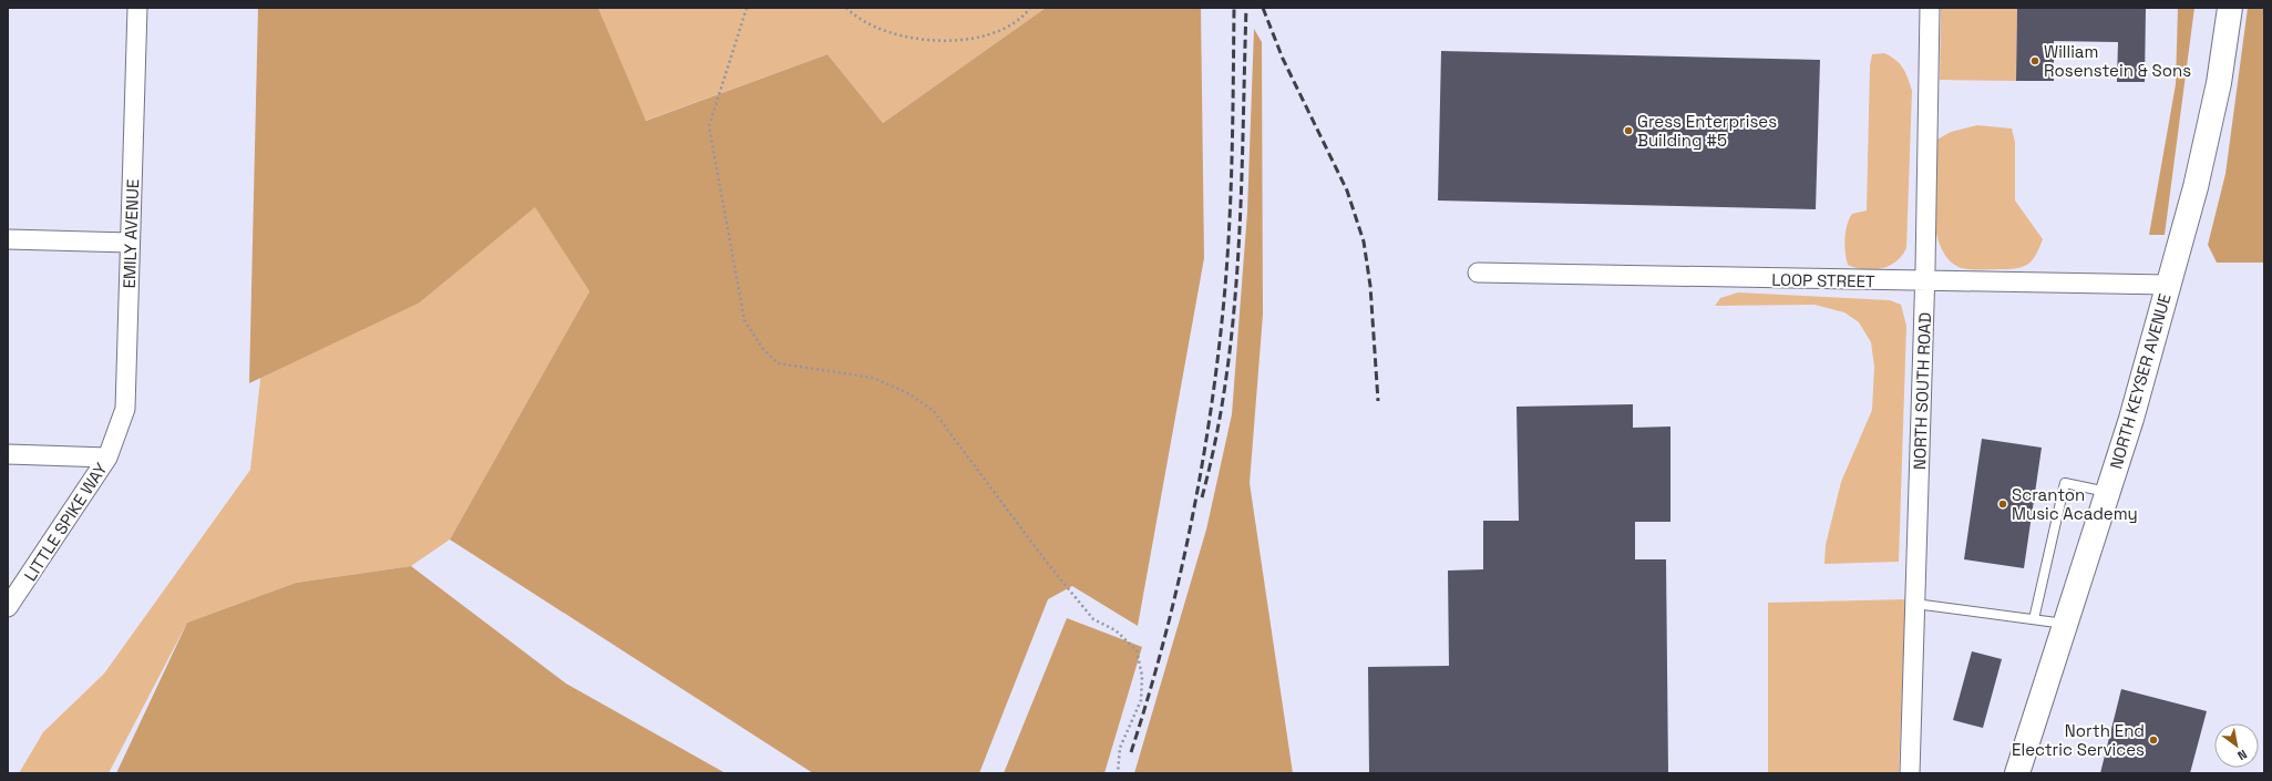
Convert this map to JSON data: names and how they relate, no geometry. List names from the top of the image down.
{
  "streets": {
    "main road": ["NORTH KEYSER AVENUE"],
    "street": [
      "EMILY AVENUE",
      "LOOP STREET",
      "NORTH SOUTH ROAD",
      "LITTLE SPIKE WAY"
    ]
  },
  "crossings": [
    ["EMILY AVENUE", "LITTLE SPIKE WAY"],
    ["LOOP STREET", "NORTH KEYSER AVENUE"],
    ["LOOP STREET", "NORTH SOUTH ROAD"]
  ],
  "places": [
    "William Rosenstein & Sons",
    "Gress Enterprises Building #5",
    "Scranton Music Academy",
    "North End Electric Services"
  ],
  "north": "bottom right"
}
